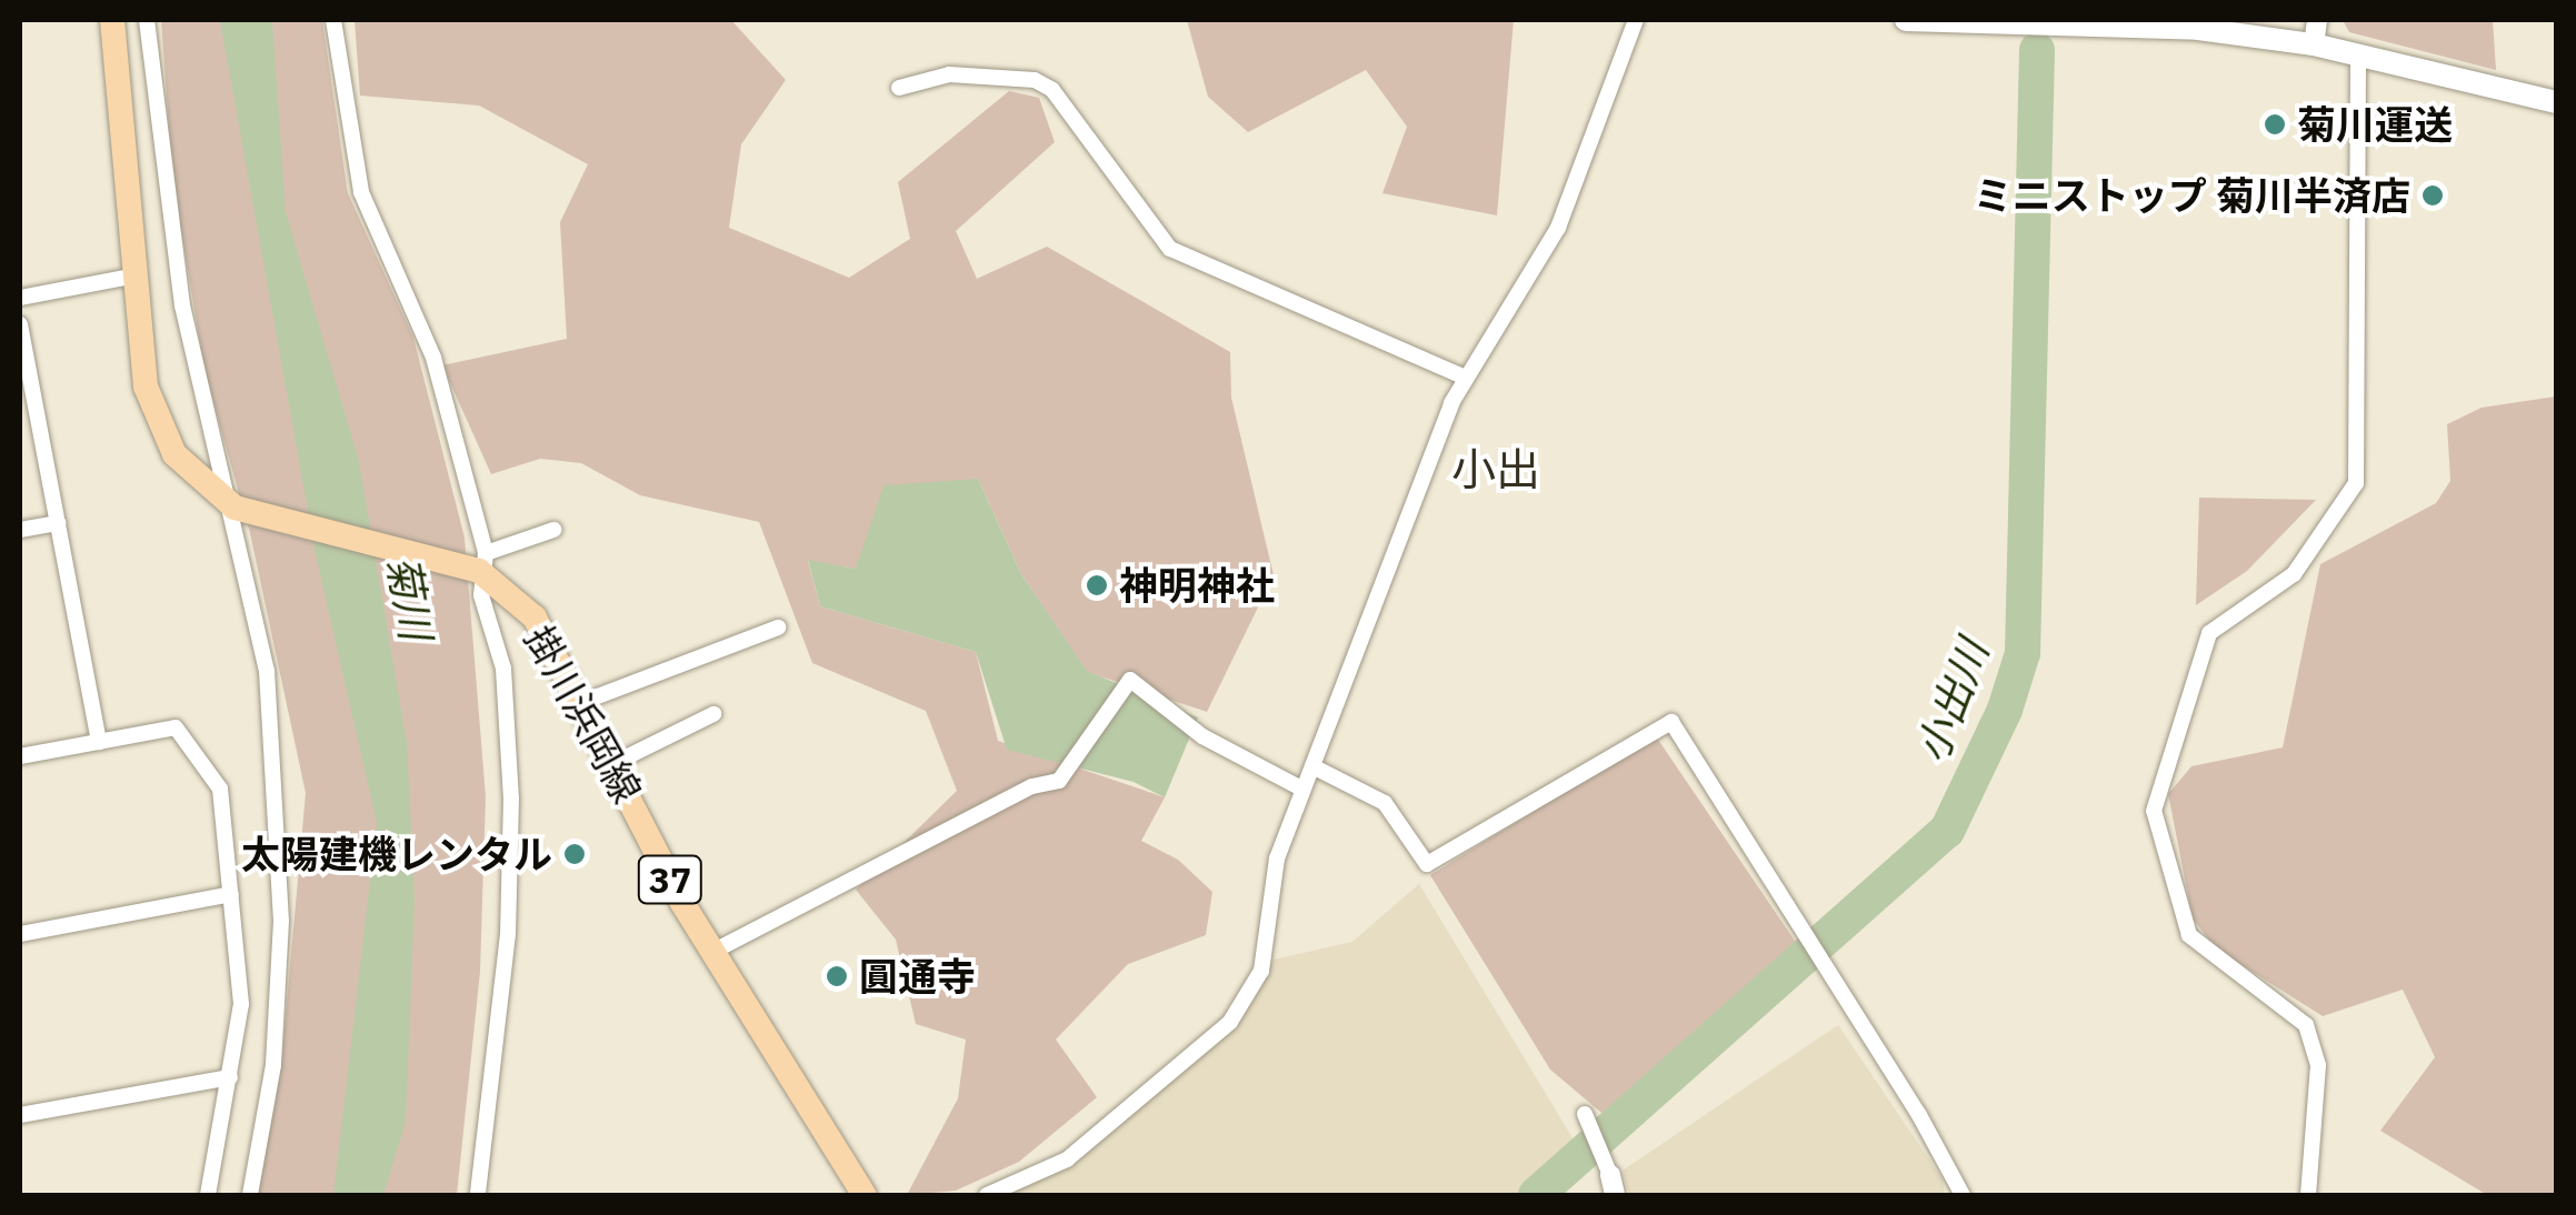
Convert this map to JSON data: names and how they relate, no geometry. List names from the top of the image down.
{
  "streets": {
    "main road": ["掛川浜岡線", "37"]
  },
  "districts": ["小出"],
  "water": ["菊川", "小出川"],
  "places": [
    "菊川運送",
    "ミニストップ 菊川半済店",
    "神明神社",
    "太陽建機レンタル",
    "圓通寺"
  ]
}
